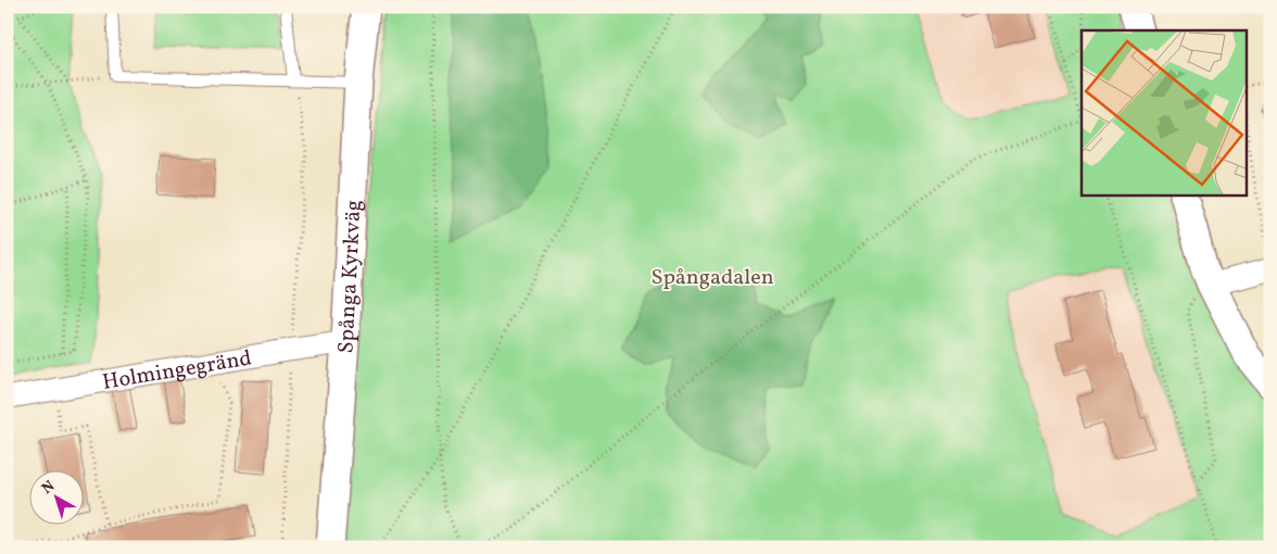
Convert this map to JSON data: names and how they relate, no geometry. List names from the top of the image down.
{
  "streets": {
    "street": ["Spånga Kyrkväg", "Holmingegränd"]
  },
  "crossings": [
    ["Spånga Kyrkväg", "Holmingegränd"]
  ],
  "parks": ["Spångadalen"],
  "north": "top left"
}
